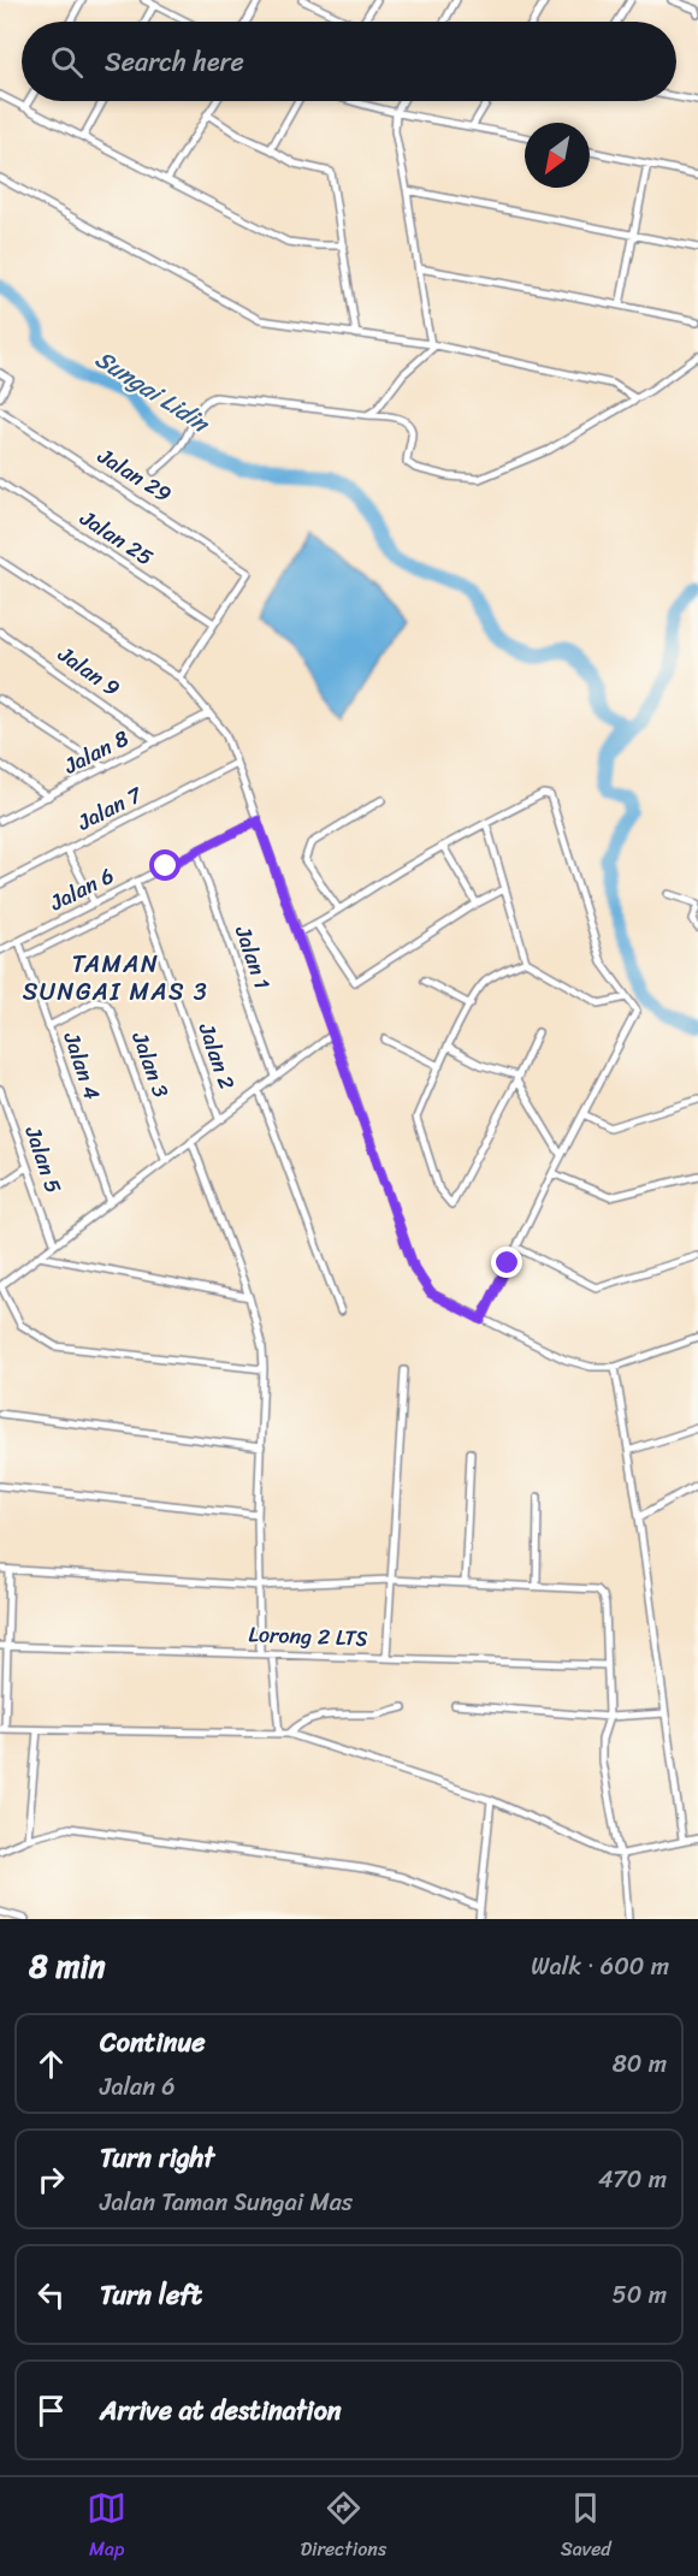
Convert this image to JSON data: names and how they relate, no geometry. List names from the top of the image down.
{
  "streets": {
    "street": [
      "Jalan 29",
      "Jalan 25",
      "Jalan 9",
      "Jalan 8",
      "Jalan 7",
      "Jalan 6",
      "Jalan 1",
      "Jalan 2",
      "Jalan 3",
      "Jalan 4",
      "Jalan 5",
      "Lorong 2 LTS"
    ]
  },
  "crossings": [
    ["Jalan 29", "Jalan 25"],
    ["Jalan 9", "Jalan 8"],
    ["Jalan 6", "Jalan 1"],
    ["Jalan 6", "Jalan 2"],
    ["Jalan 6", "Jalan 4"],
    ["Jalan 3", "Jalan 4"]
  ],
  "districts": ["TAMAN SUNGAI MAS 3"],
  "water": ["Sungai Lidin"],
  "north": "bottom left",
  "page": {
    "search": "Search here",
    "heading": ["8 min", "Walk · 600 m"],
    "list": [
      ["Continue", "Jalan 6", "80 m"],
      ["Turn right", "Jalan Taman Sungai Mas", "470 m"],
      ["Turn left", "50 m"],
      "Arrive at destination"
    ],
    "nav": ["Map", "Directions", "Saved"]
  }
}
